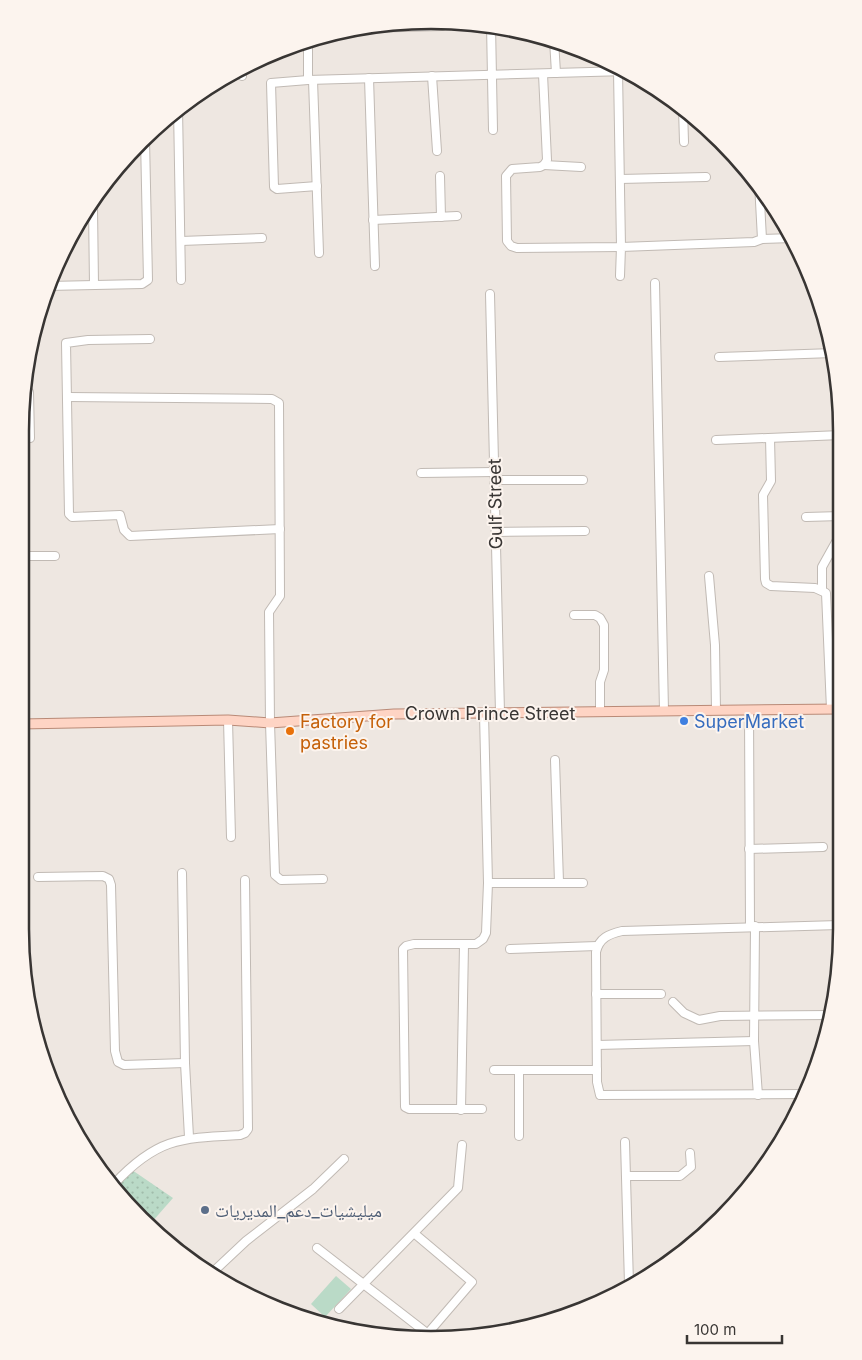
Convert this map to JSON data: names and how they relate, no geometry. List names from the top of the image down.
{
  "streets": {
    "main road": ["Crown Prince Street"],
    "street": ["Gulf Street"]
  },
  "crossings": [
    ["Gulf Street", "Crown Prince Street"]
  ],
  "places": ["SuperMarket", "Factory for pastries", "ميليشيات_دعم_المديريات"],
  "scale_bar": "100 m"
}
